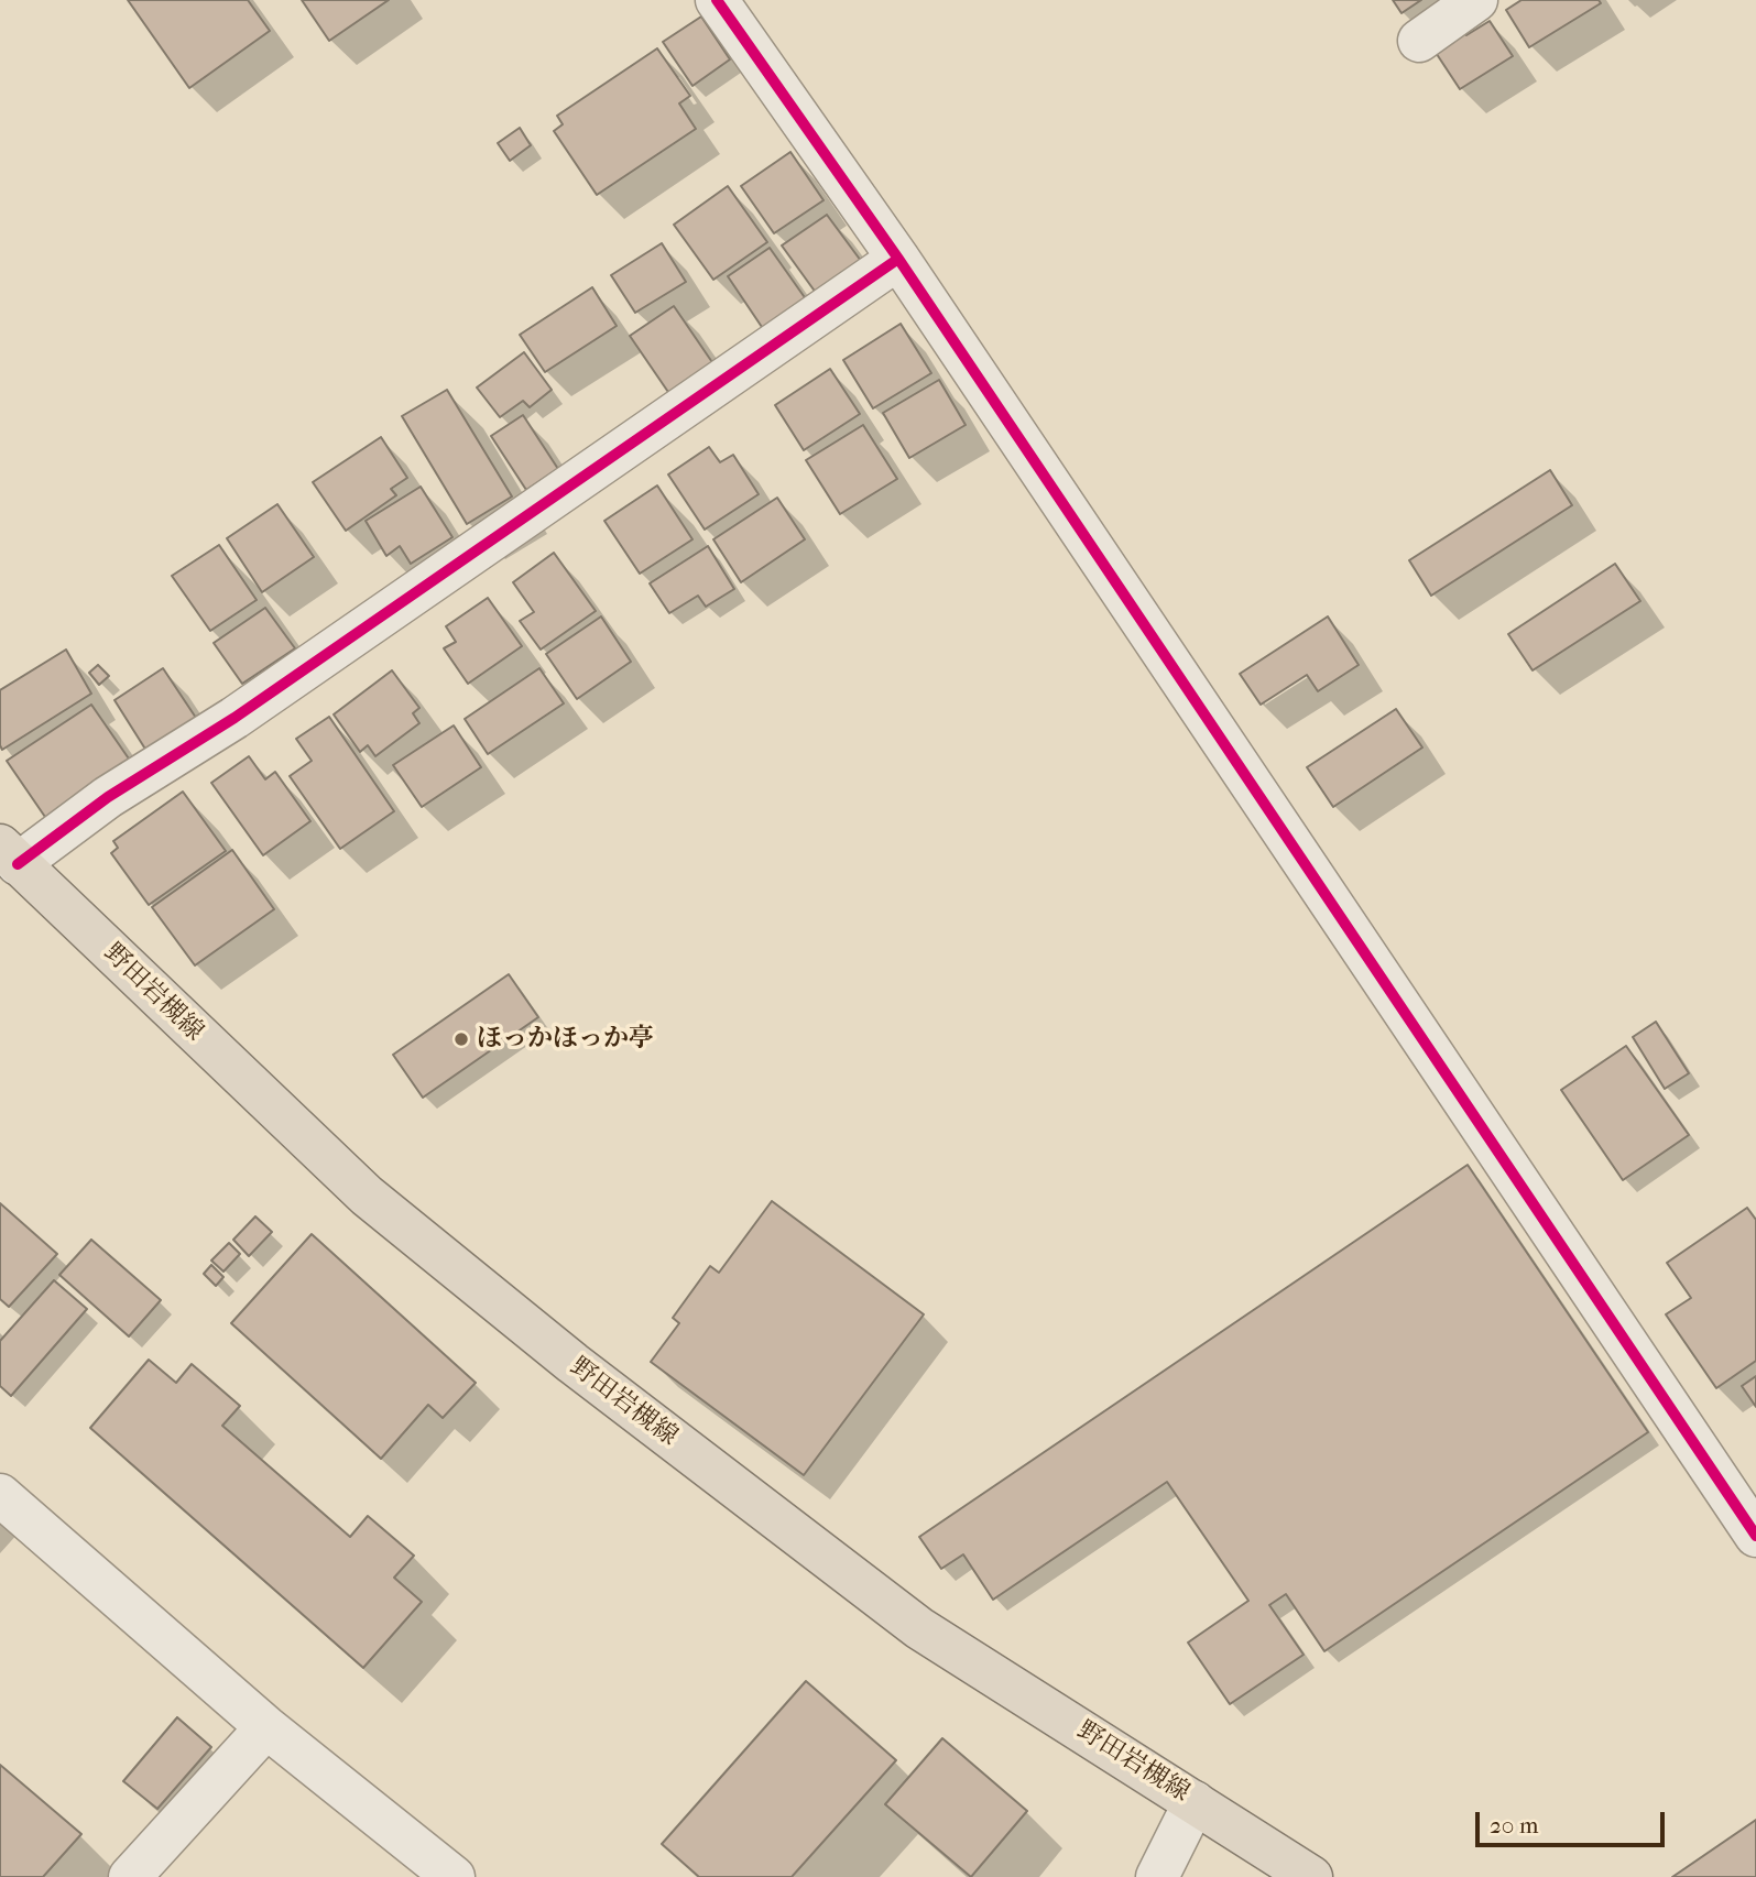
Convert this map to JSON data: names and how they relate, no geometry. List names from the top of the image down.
{
  "streets": {
    "main road": ["野田岩槻線"]
  },
  "places": ["ほっかほっか亭"],
  "scale_bar": "20 m"
}
